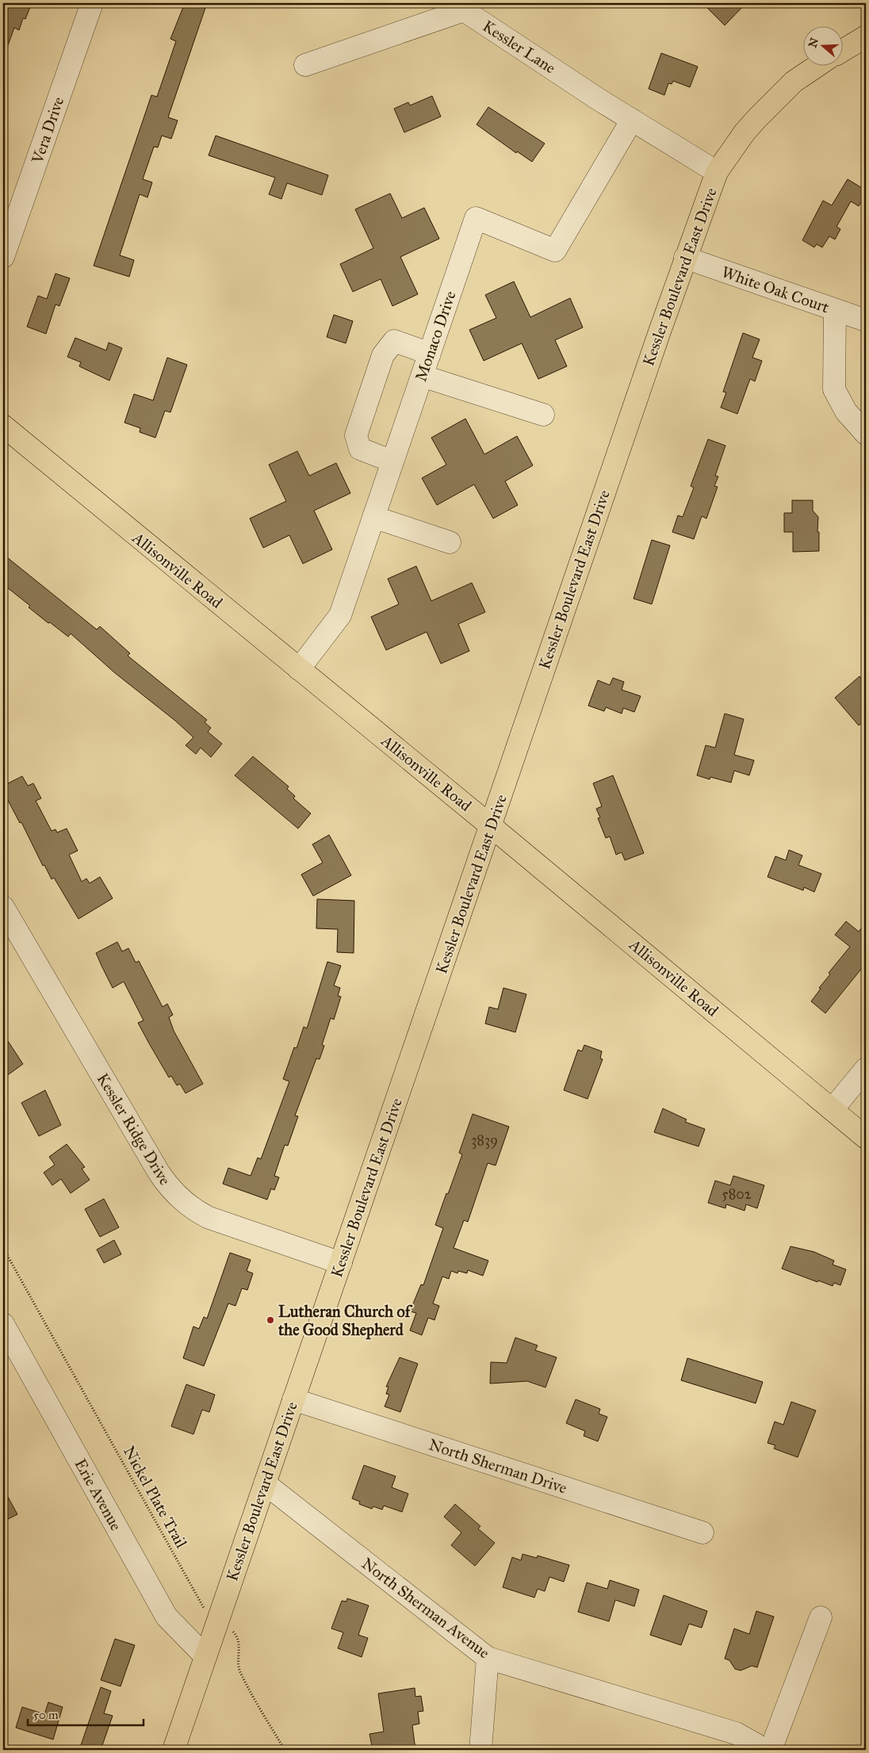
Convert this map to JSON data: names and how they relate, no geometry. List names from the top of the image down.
{
  "streets": {
    "main road": ["Kessler Boulevard East Drive", "Allisonville Road"],
    "street": [
      "Kessler Lane",
      "Vera Drive",
      "White Oak Court",
      "Monaco Drive",
      "Kessler Ridge Drive",
      "North Sherman Drive",
      "Erie Avenue",
      "North Sherman Avenue"
    ],
    "path": ["Nickel Plate Trail"]
  },
  "crossings": [
    ["Kessler Lane", "Kessler Boulevard East Drive"],
    ["Kessler Lane", "Monaco Drive"],
    ["Kessler Boulevard East Drive", "White Oak Court"],
    ["Kessler Boulevard East Drive", "Allisonville Road"],
    ["Kessler Boulevard East Drive", "Kessler Ridge Drive"],
    ["Kessler Boulevard East Drive", "North Sherman Drive"],
    ["Kessler Boulevard East Drive", "Erie Avenue"],
    ["Kessler Boulevard East Drive", "Nickel Plate Trail"],
    ["Kessler Boulevard East Drive", "North Sherman Avenue"],
    ["Monaco Drive", "Allisonville Road"]
  ],
  "places": ["Lutheran Church of the Good Shepherd"],
  "house_numbers": ["3839", "5802"],
  "scale_bar": "50 m",
  "north": "left"
}
